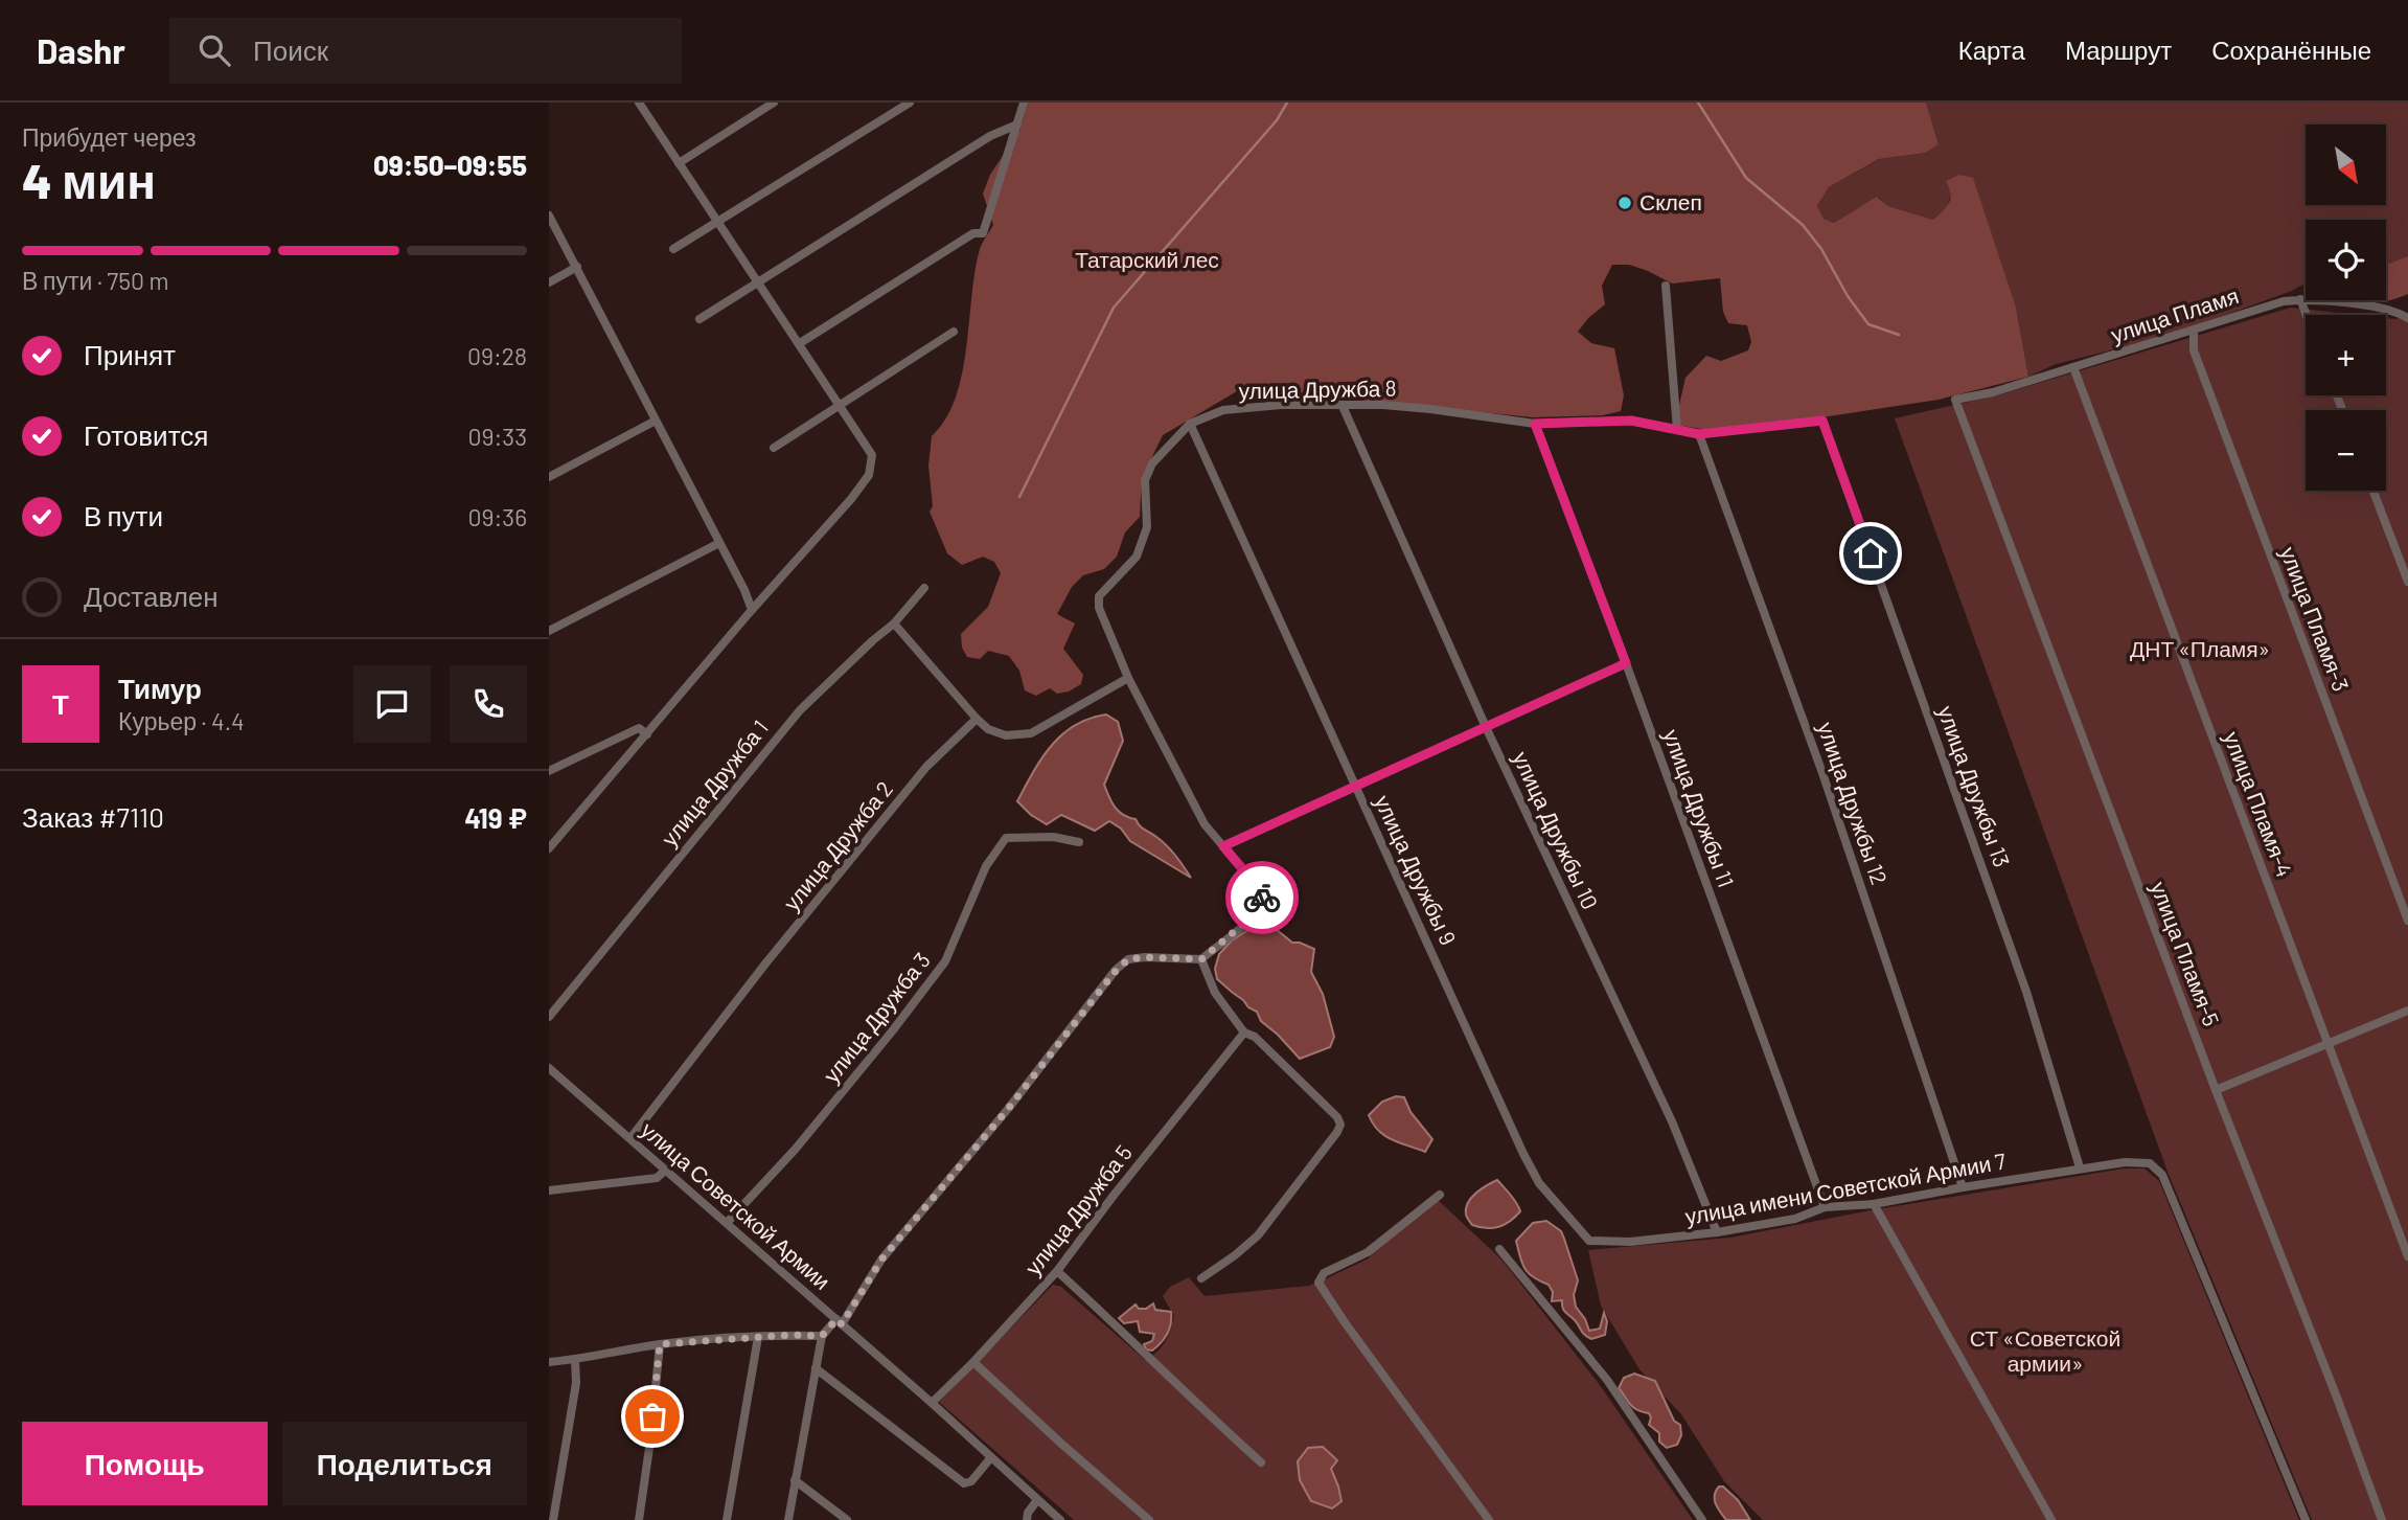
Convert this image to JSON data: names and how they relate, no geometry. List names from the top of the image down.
{
  "streets": {
    "street": [
      "улица Пламя",
      "улица Дружба 8",
      "улица Пламя-3",
      "улица Дружба 1",
      "улица Дружбы 13",
      "улица Дружбы 12",
      "улица Пламя-4",
      "улица Дружбы 11",
      "улица Дружбы 10",
      "улица Дружба 2",
      "улица Дружбы 9",
      "улица Пламя-5",
      "улица Дружба 3",
      "улица имени Советской Армии 7",
      "улица Советской Армии",
      "улица Дружба 5"
    ]
  },
  "crossings": [
    ["улица Пламя", "улица Пламя-3"],
    ["улица Пламя", "улица Пламя-4"],
    ["улица Пламя", "улица Пламя-5"],
    ["улица Дружба 8", "улица Дружбы 13"],
    ["улица Дружба 8", "улица Дружбы 12"],
    ["улица Дружба 8", "улица Дружбы 11"],
    ["улица Дружба 8", "улица Дружбы 10"],
    ["улица Дружба 8", "улица Дружбы 9"],
    ["улица Дружбы 13", "улица имени Советской Армии 7"],
    ["улица Дружбы 12", "улица имени Советской Армии 7"],
    ["улица Дружбы 11", "улица имени Советской Армии 7"],
    ["улица Дружбы 10", "улица имени Советской Армии 7"],
    ["улица Дружба 2", "улица Советской Армии"],
    ["улица Дружбы 9", "улица имени Советской Армии 7"],
    ["улица Дружба 3", "улица Советской Армии"],
    ["улица Советской Армии", "улица Дружба 5"]
  ],
  "parks": ["Татарский лес", "ДНТ «Пламя»", "СТ «Советской армии»"],
  "places": ["Склеп"],
  "north": "bottom right",
  "page": {
    "header": "Dashr",
    "search": "Поиск",
    "nav": ["Карта", "Маршрут", "Сохранённые"],
    "heading": ["4 мин", "Прибудет через", "09:50–09:55"],
    "panel": [
      "Тимур",
      "Курьер · 4.4",
      "Заказ #7110",
      "419 ₽"
    ],
    "map_buttons": ["+", "−"],
    "bar": "В пути · 750 m",
    "list": [
      ["Принят", "09:28"],
      ["Готовится", "09:33"],
      ["В пути", "09:36"],
      "Доставлен"
    ],
    "round": "Т",
    "buttons": ["Помощь", "Поделиться"]
  }
}
